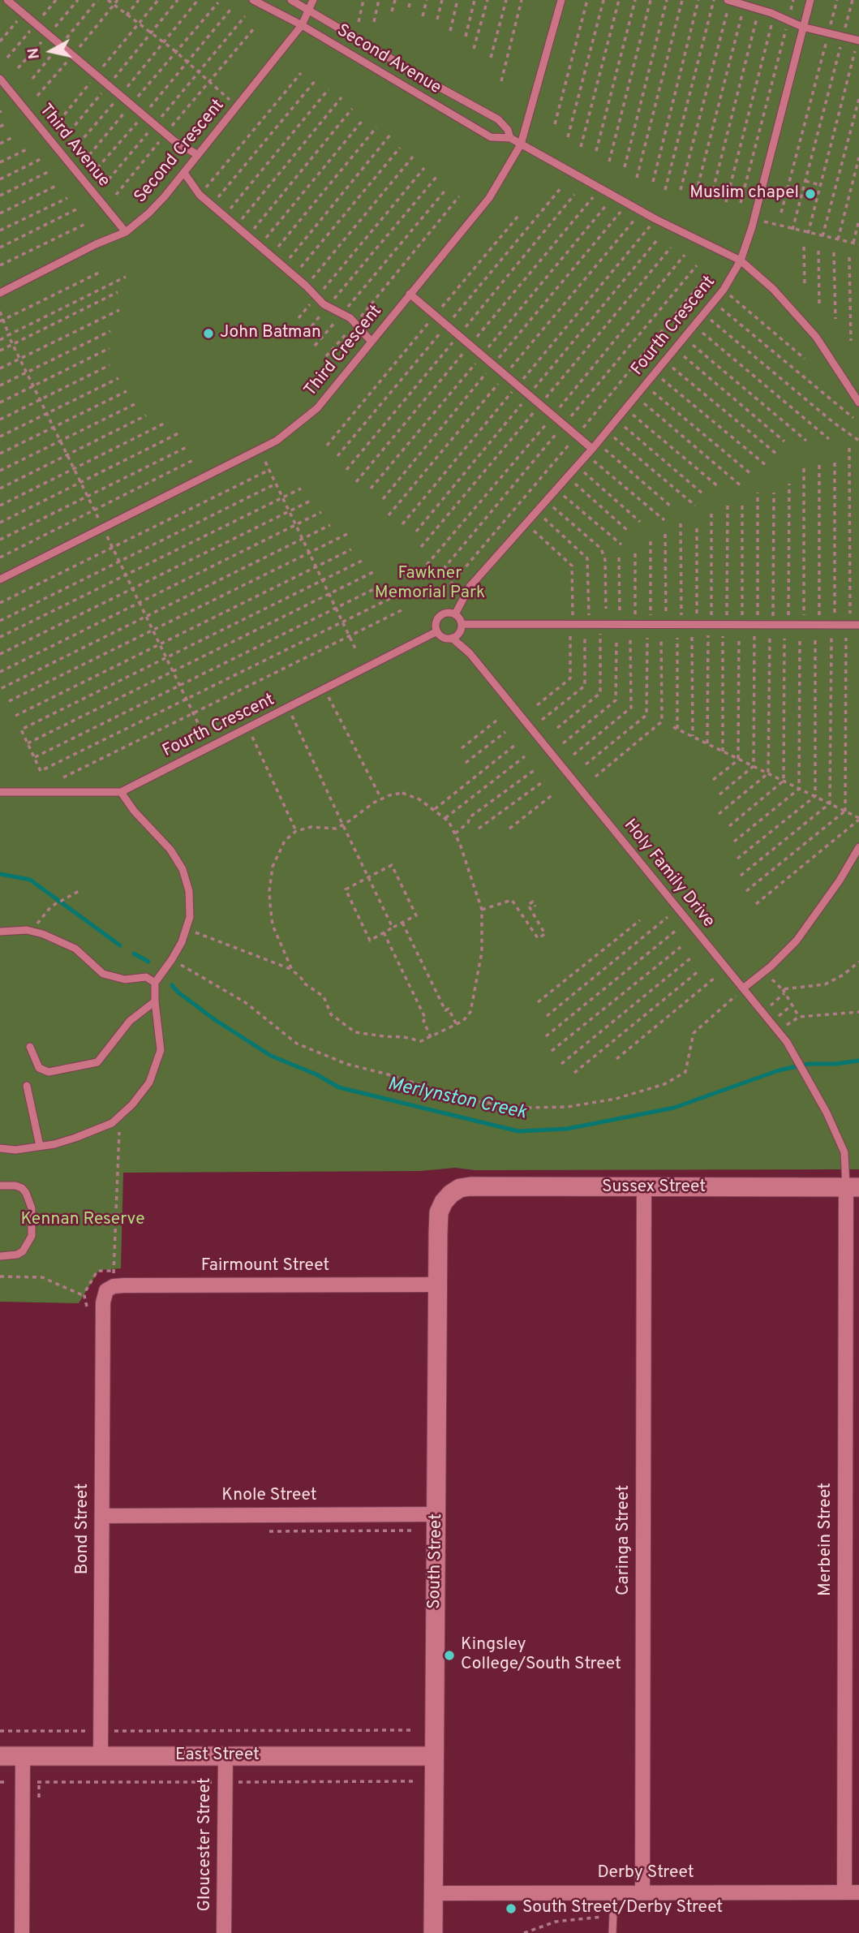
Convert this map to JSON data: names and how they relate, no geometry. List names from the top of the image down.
{
  "streets": {
    "street": [
      "Sussex Street",
      "Fairmount Street",
      "Knole Street",
      "Bond Street",
      "Merbein Street",
      "Caringa Street",
      "South Street",
      "East Street",
      "Gloucester Street",
      "Derby Street"
    ],
    "lane": [
      "Second Avenue",
      "Third Avenue",
      "Second Crescent",
      "Fourth Crescent",
      "Third Crescent",
      "Holy Family Drive"
    ]
  },
  "crossings": [
    ["Second Avenue", "Second Crescent"],
    ["Second Avenue", "Fourth Crescent"],
    ["Second Avenue", "Third Crescent"],
    ["Third Avenue", "Second Crescent"],
    ["Fourth Crescent", "Holy Family Drive"],
    ["Holy Family Drive", "Sussex Street"],
    ["Holy Family Drive", "Merbein Street"],
    ["Sussex Street", "Merbein Street"],
    ["Sussex Street", "Caringa Street"],
    ["Sussex Street", "South Street"],
    ["Fairmount Street", "Bond Street"],
    ["Fairmount Street", "South Street"],
    ["Knole Street", "Bond Street"],
    ["Knole Street", "South Street"],
    ["Bond Street", "East Street"],
    ["Merbein Street", "Derby Street"],
    ["Caringa Street", "Derby Street"],
    ["South Street", "East Street"],
    ["South Street", "Derby Street"],
    ["East Street", "Gloucester Street"]
  ],
  "water": ["Merlynston Creek"],
  "parks": ["Fawkner Memorial Park", "Kennan Reserve"],
  "places": [
    "Muslim chapel",
    "John Batman",
    "Kingsley College/South Street",
    "South Street/Derby Street"
  ],
  "north": "left"
}
